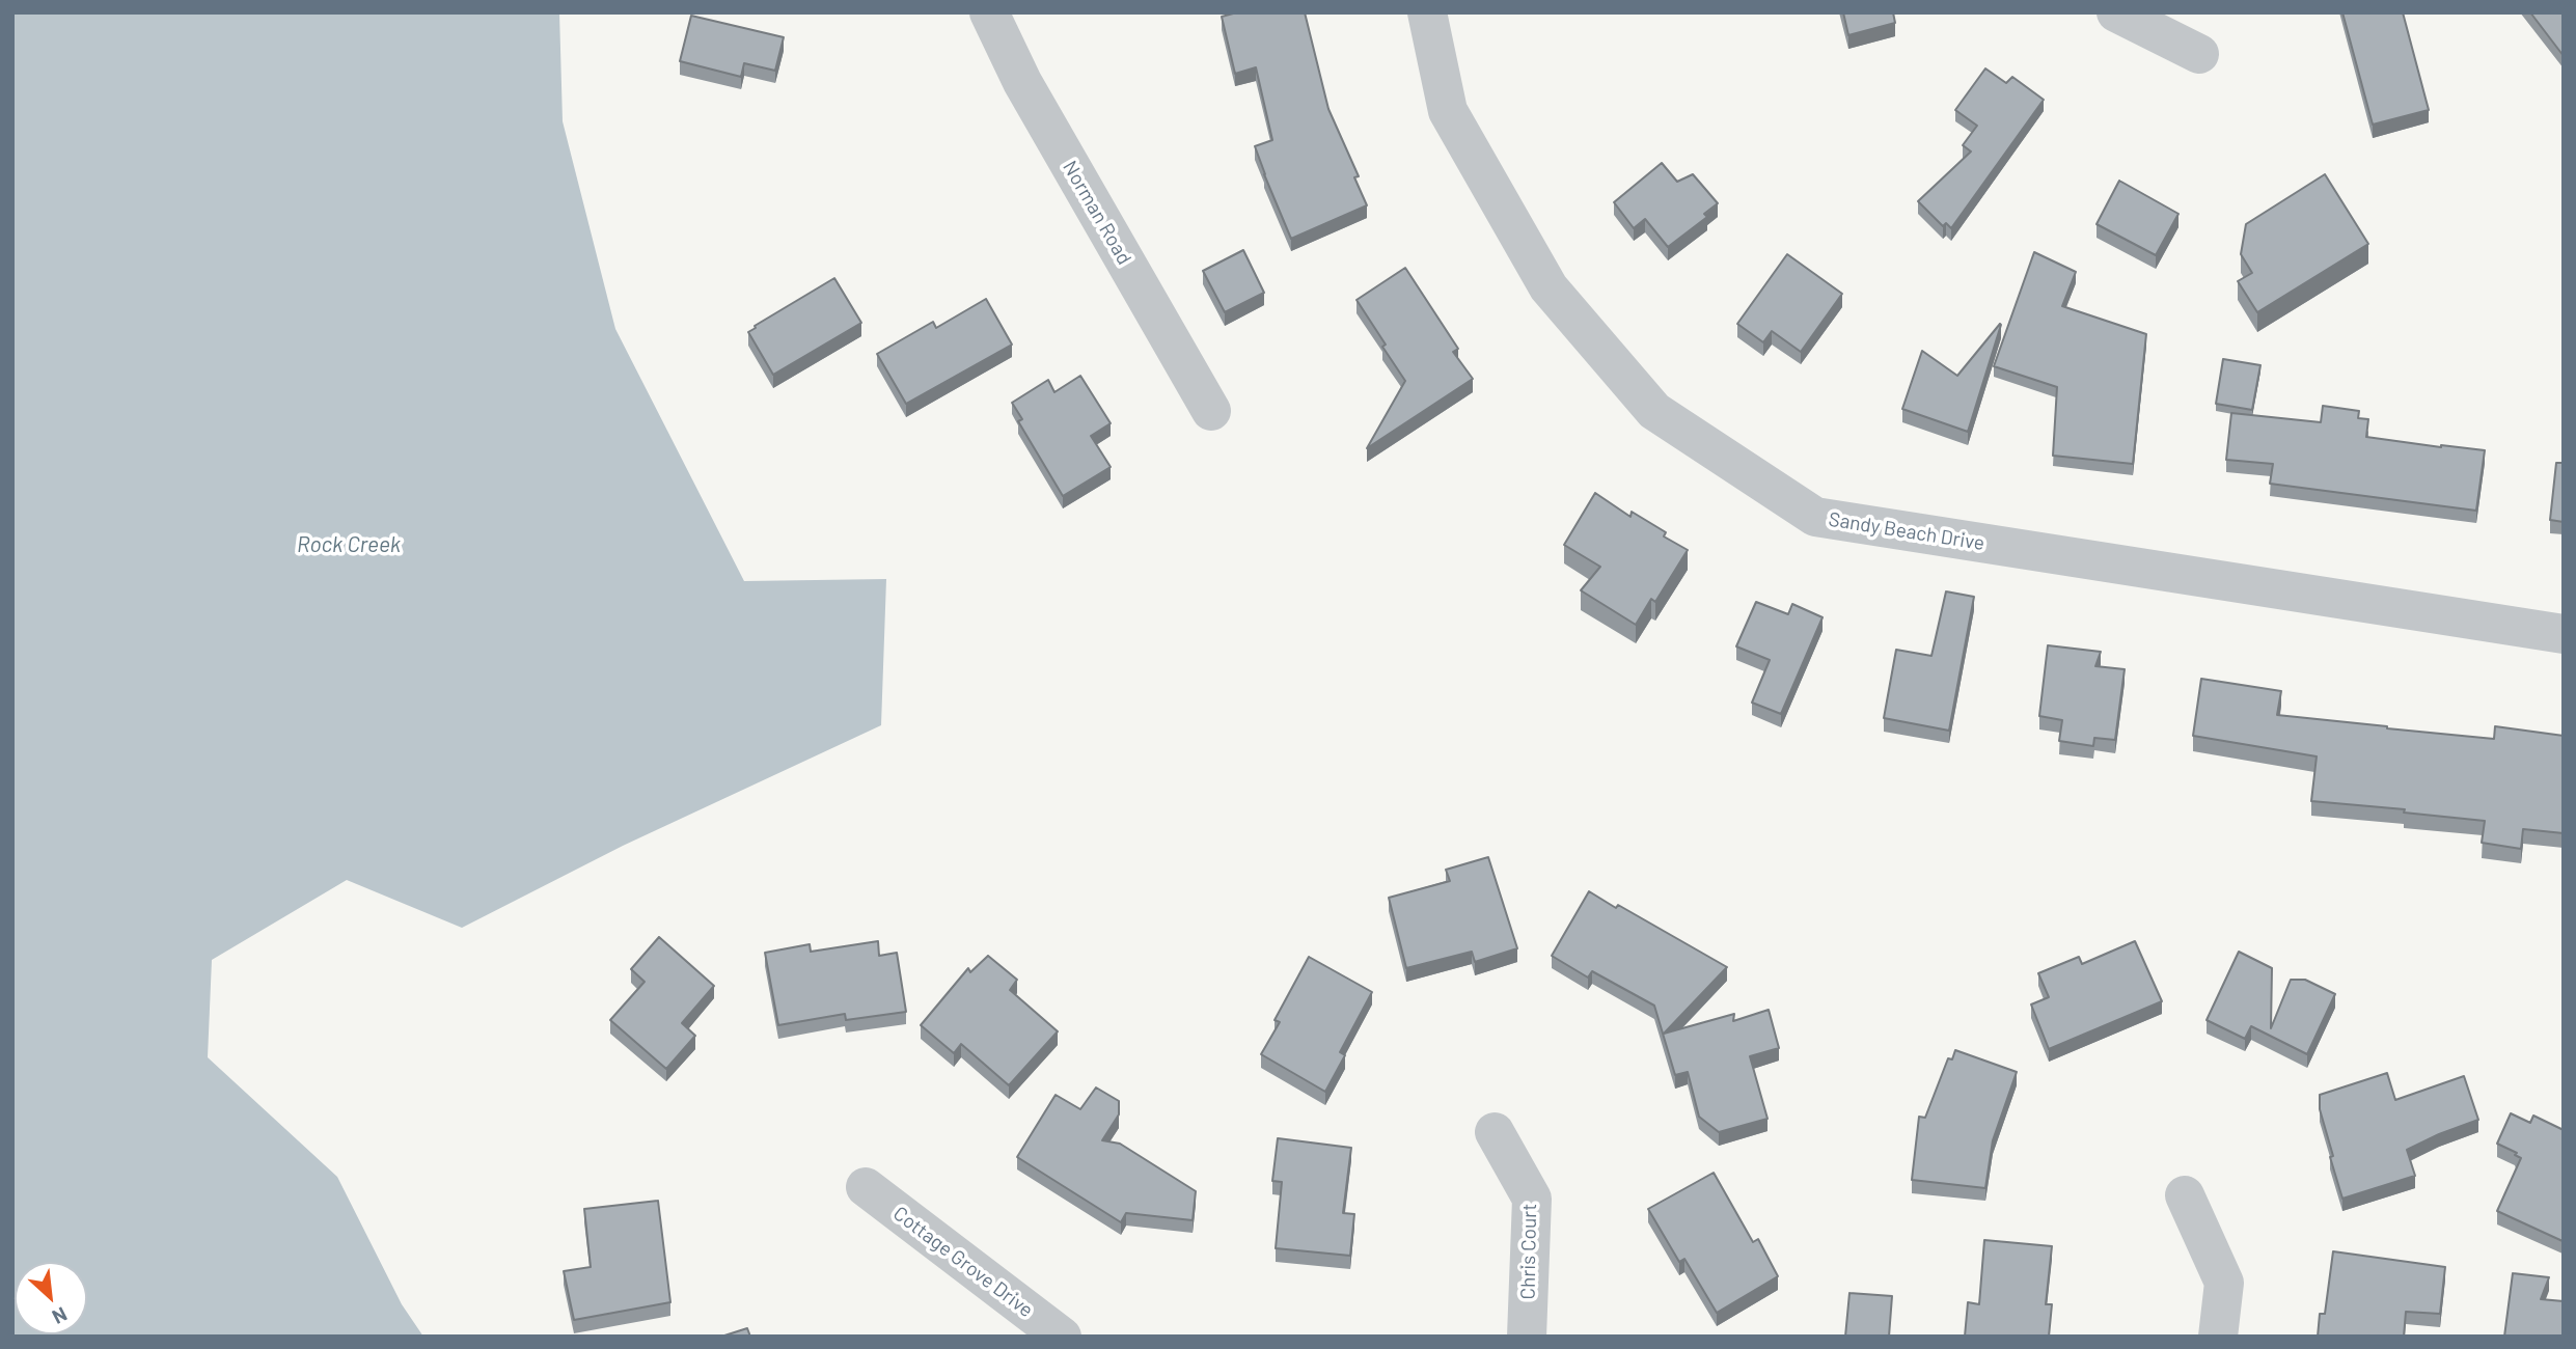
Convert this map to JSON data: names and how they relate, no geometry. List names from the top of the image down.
{
  "streets": {
    "street": [
      "Norman Road",
      "Sandy Beach Drive",
      "Chris Court",
      "Cottage Grove Drive"
    ]
  },
  "water": ["Rock Creek"],
  "north": "bottom right"
}
